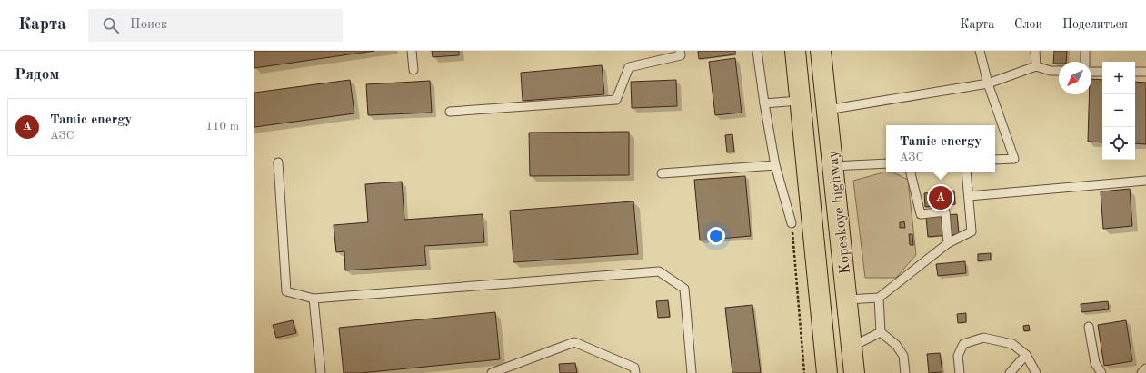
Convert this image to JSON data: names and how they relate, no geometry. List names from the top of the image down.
{
  "streets": {
    "main road": ["Kopeskoye highway"]
  },
  "north": "bottom left",
  "page": {
    "header": "Карта",
    "search": "Поиск",
    "nav": ["Карта", "Слои", "Поделиться"],
    "heading": "Рядом",
    "map_buttons": ["+", "−"],
    "list": [
      {
        "mark": "A",
        "name": "Tamic energy",
        "note": "АЗС",
        "value": "110 m"
      }
    ],
    "popup": ["Tamic energy", "АЗС"],
    "pins": "A"
  }
}
